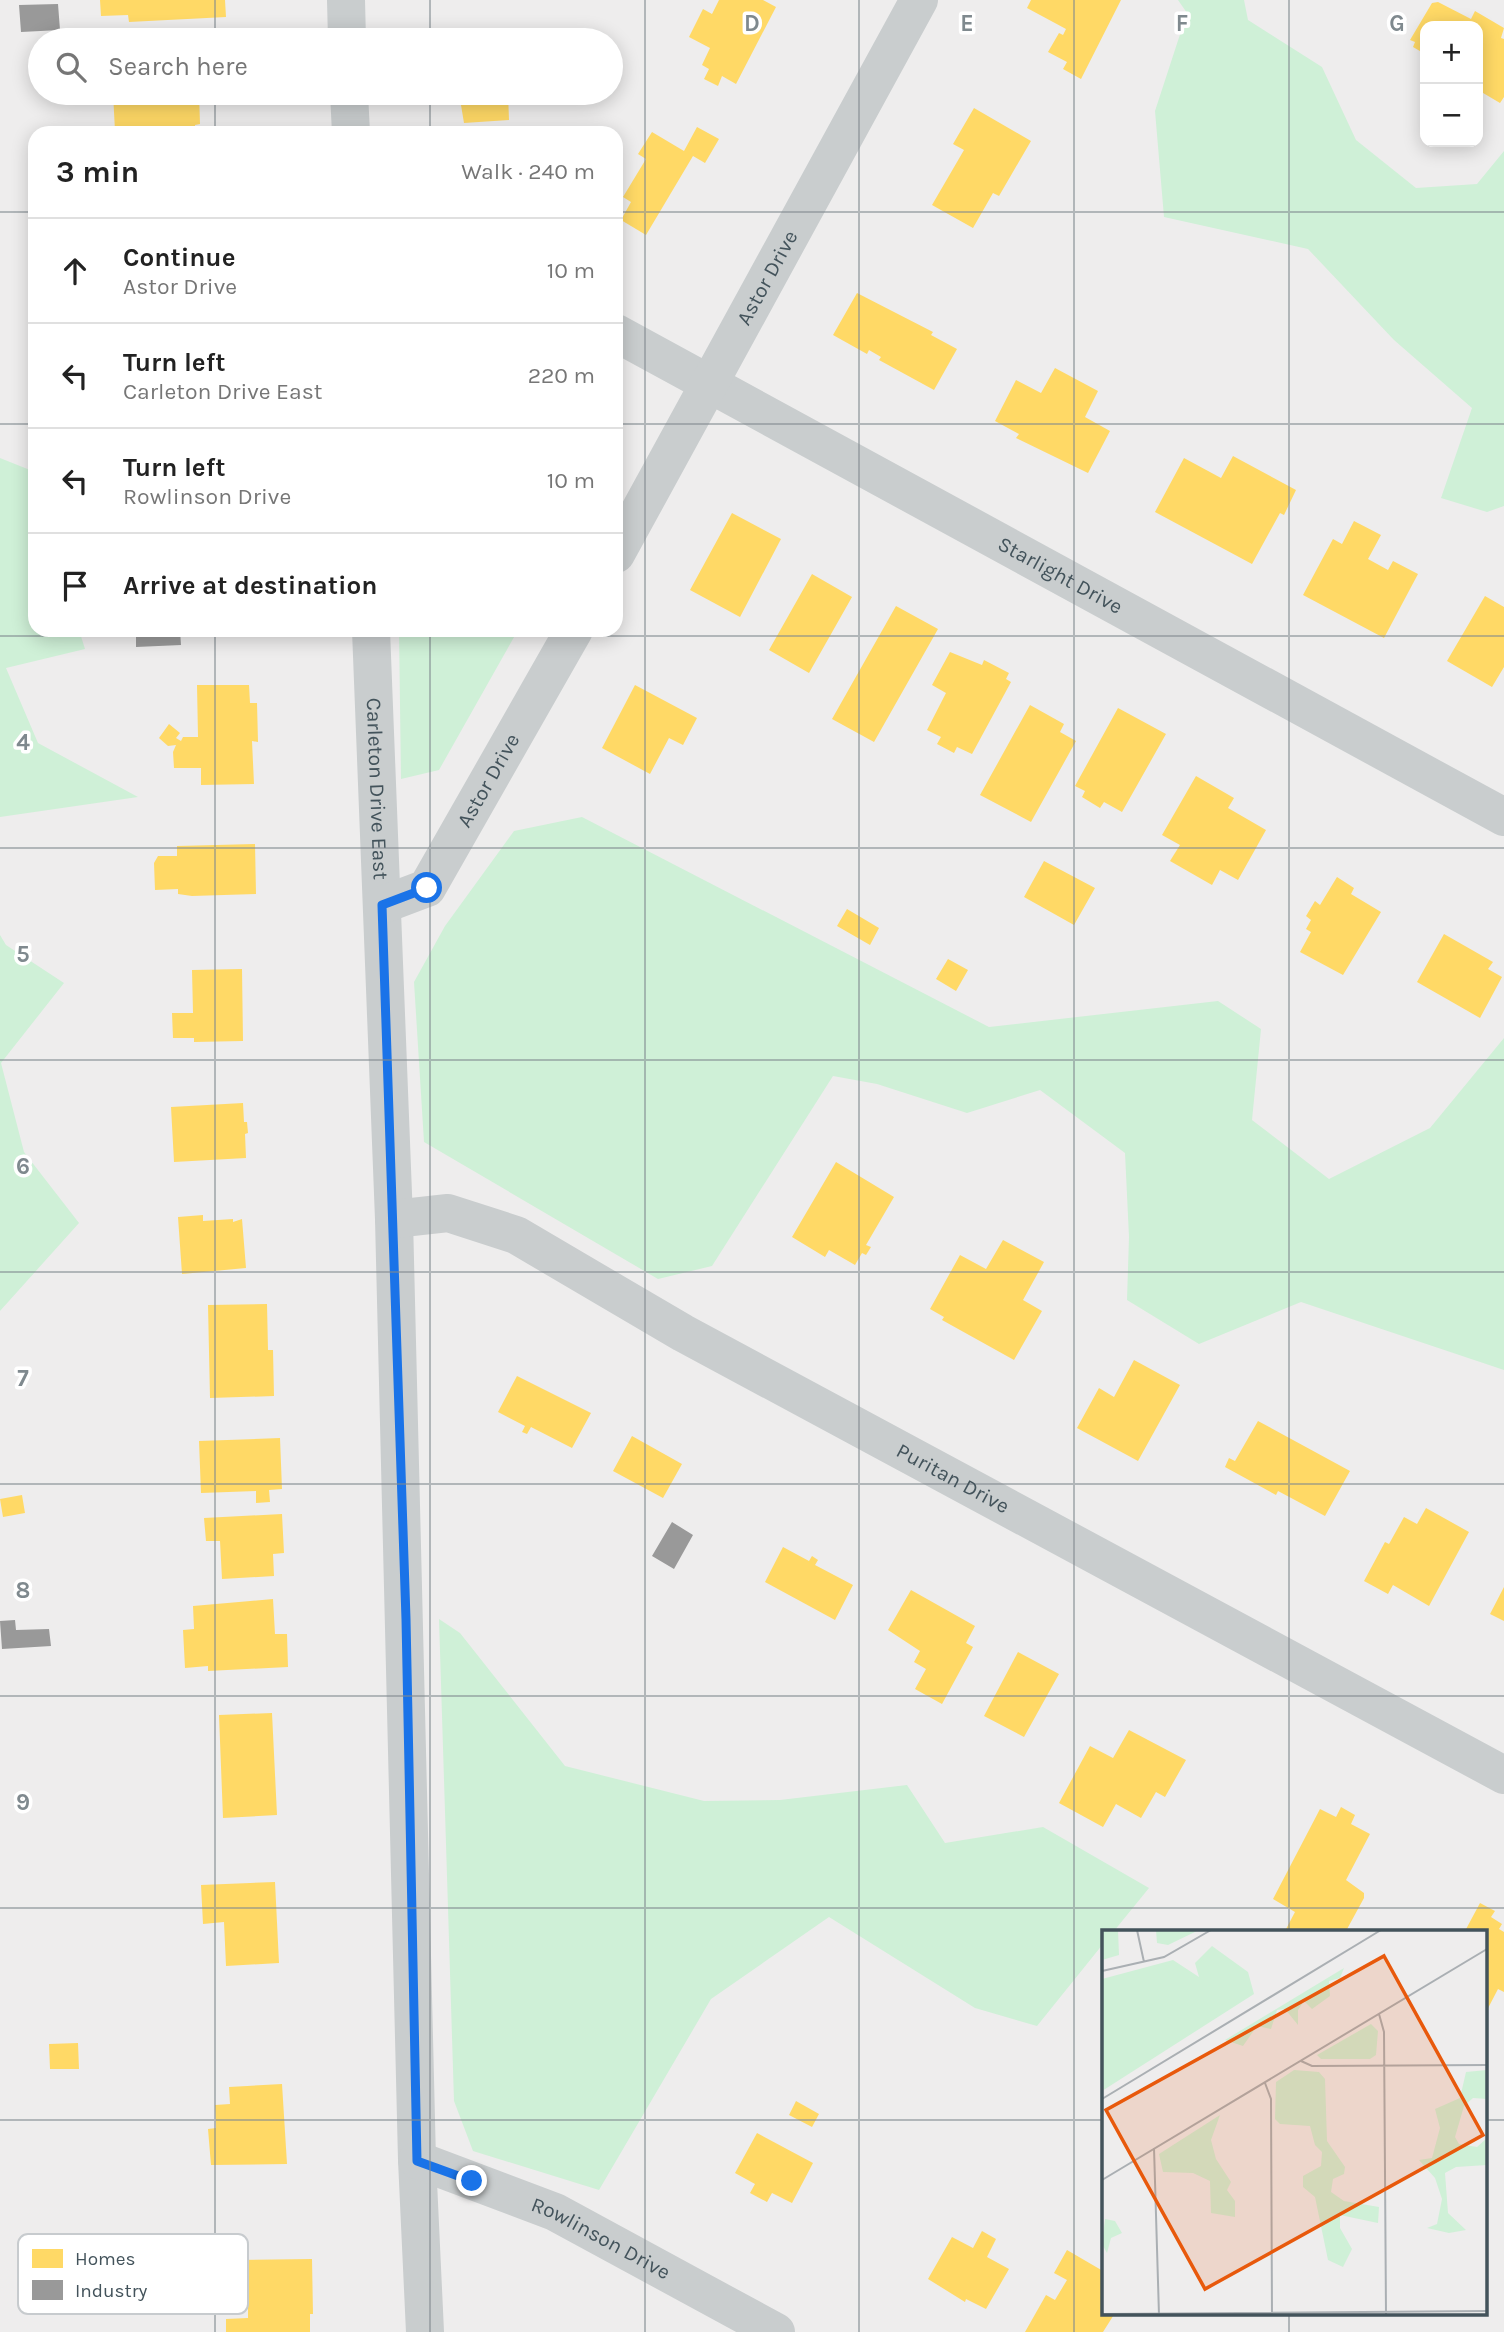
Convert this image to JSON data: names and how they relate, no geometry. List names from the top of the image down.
{
  "streets": {
    "street": [
      "Astor Drive",
      "Starlight Drive",
      "Carleton Drive East",
      "Puritan Drive",
      "Rowlinson Drive"
    ]
  },
  "crossings": [
    ["Astor Drive", "Starlight Drive"],
    ["Astor Drive", "Carleton Drive East"],
    ["Carleton Drive East", "Puritan Drive"],
    ["Carleton Drive East", "Rowlinson Drive"]
  ],
  "legend": ["Homes", "Industry"],
  "page": {
    "map_buttons": ["+", "−"],
    "search": "Search here",
    "heading": ["3 min", "Walk · 240 m"],
    "list": [
      ["Continue", "Astor Drive", "10 m"],
      ["Turn left", "Carleton Drive East", "220 m"],
      ["Turn left", "Rowlinson Drive", "10 m"],
      "Arrive at destination"
    ]
  },
  "grid": {
    "columns": [
      "D",
      "E",
      "F",
      "G"
    ],
    "rows": [
      "4",
      "5",
      "6",
      "7",
      "8",
      "9"
    ]
  }
}
